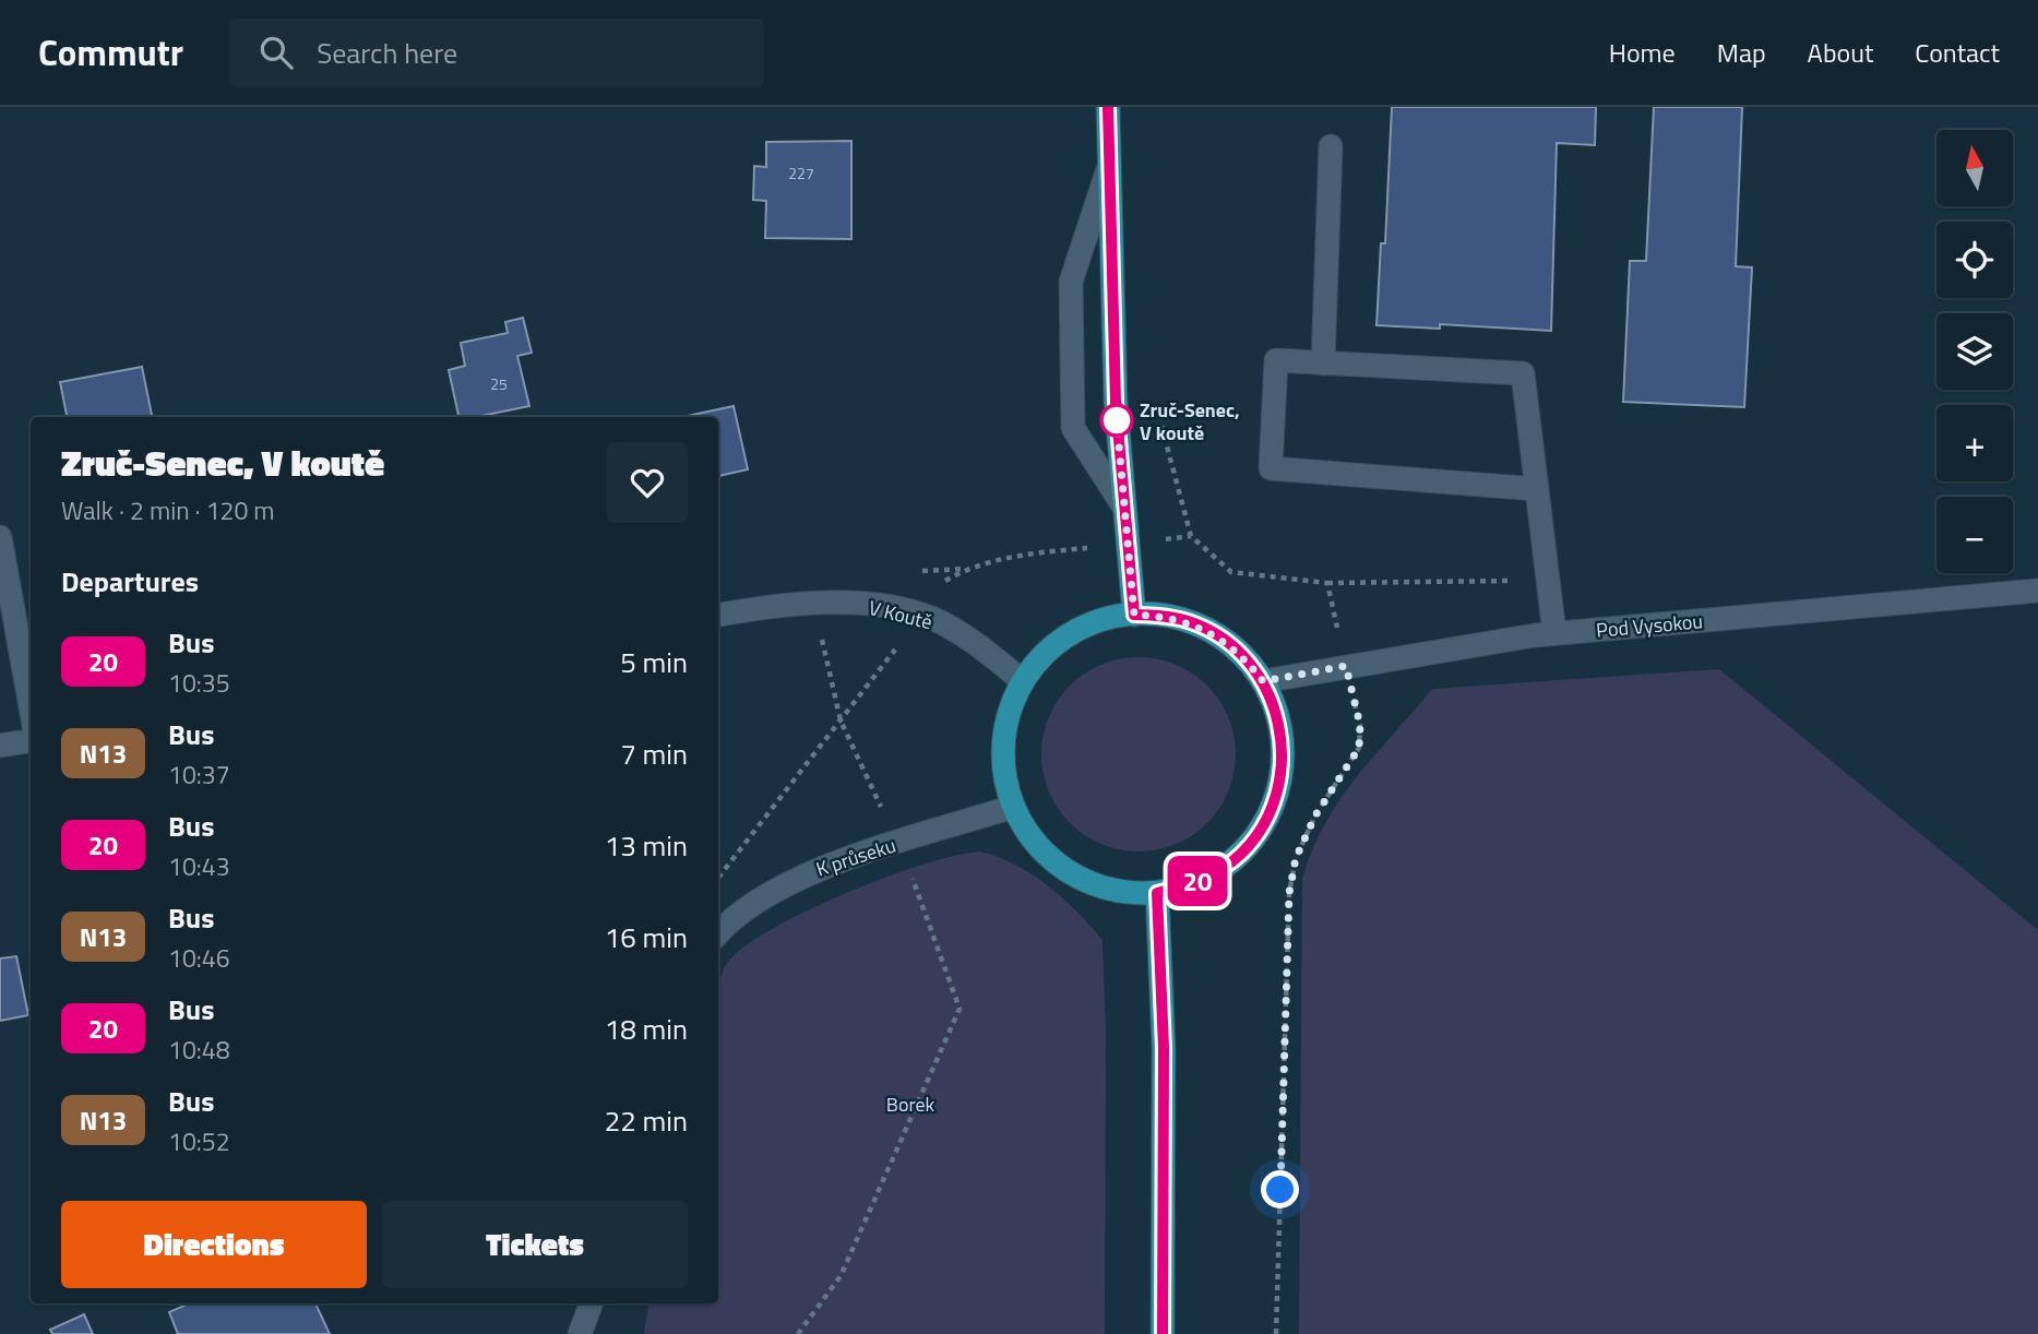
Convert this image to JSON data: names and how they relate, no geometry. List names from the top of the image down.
{
  "streets": {
    "street": ["V Koutě", "Pod Vysokou", "K průseku"]
  },
  "parks": ["Borek"],
  "places": ["Zruč-Senec, V koutě"],
  "lines": ["bus line 20"],
  "house_numbers": ["227", "25"],
  "north": "top",
  "page": {
    "header": "Commutr",
    "search": "Search here",
    "nav": [
      "Home",
      "Map",
      "About",
      "Contact"
    ],
    "on_map": "20",
    "map_buttons": ["+", "−"],
    "heading": [
      ["Zruč-Senec, V koutě", "Walk · 2 min · 120 m"],
      "Departures"
    ],
    "list": [
      {
        "mark": "20",
        "name": "Bus",
        "note": "10:35",
        "value": "5 min"
      },
      {
        "mark": "N13",
        "name": "Bus",
        "note": "10:37",
        "value": "7 min"
      },
      {
        "mark": "20",
        "name": "Bus",
        "note": "10:43",
        "value": "13 min"
      },
      {
        "mark": "N13",
        "name": "Bus",
        "note": "10:46",
        "value": "16 min"
      },
      {
        "mark": "20",
        "name": "Bus",
        "note": "10:48",
        "value": "18 min"
      },
      {
        "mark": "N13",
        "name": "Bus",
        "note": "10:52",
        "value": "22 min"
      }
    ],
    "buttons": ["Directions", "Tickets"]
  }
}
